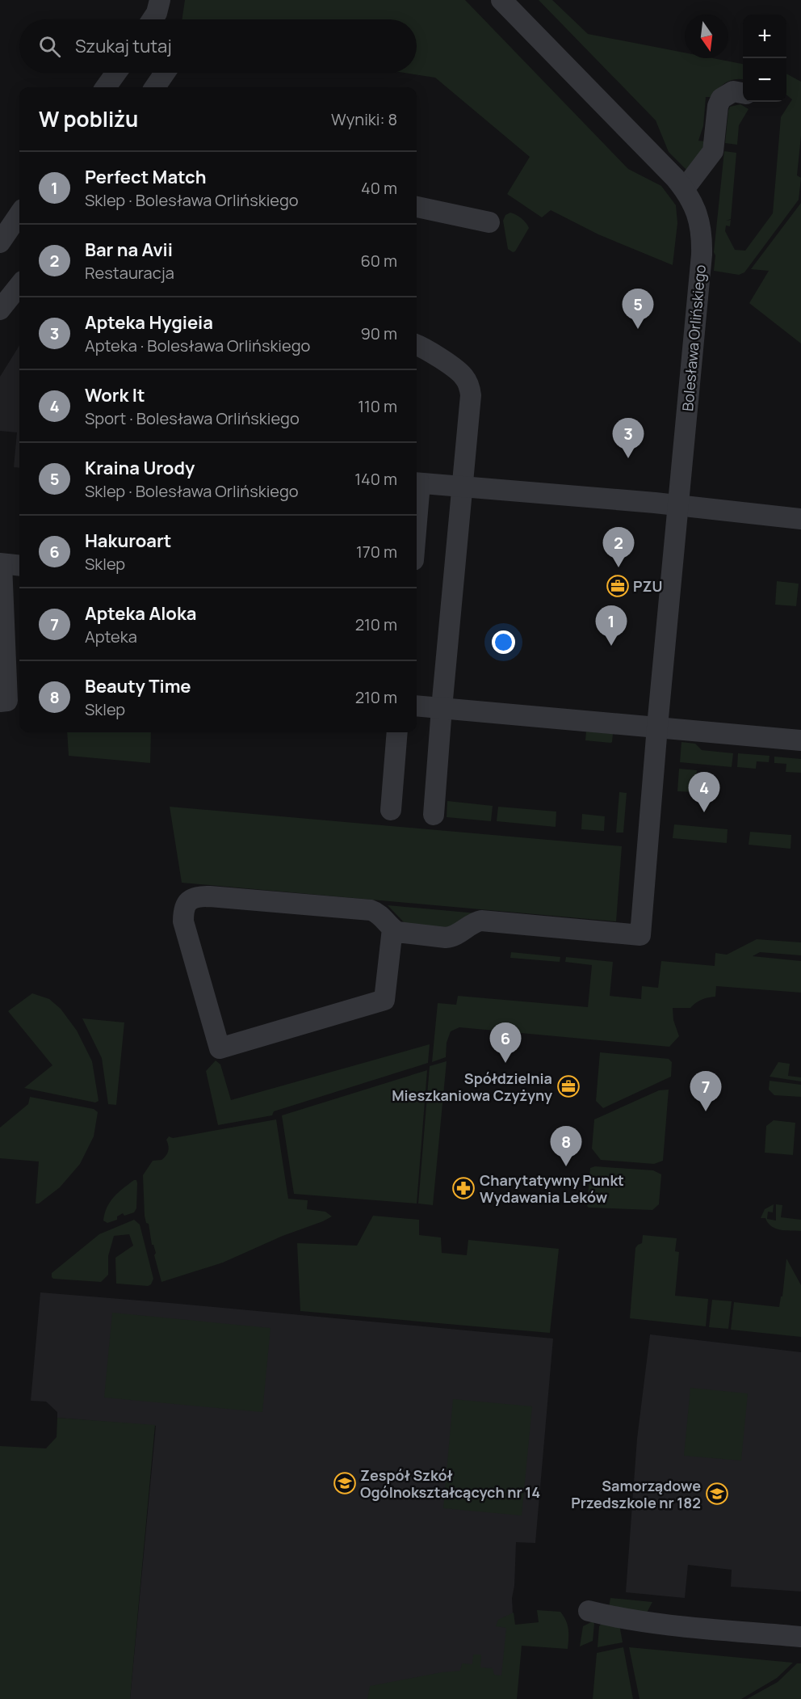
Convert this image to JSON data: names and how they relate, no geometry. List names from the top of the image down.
{
  "streets": {
    "street": ["Bolesława Orlińskiego"]
  },
  "places": {
    "office": ["PZU", "Spółdzielnia Mieszkaniowa Czyżyny"],
    "pharmacy": ["Charytatywny Punkt Wydawania Leków"],
    "school or university": ["Zespół Szkół Ogólnokształcących nr 14", "Samorządowe Przedszkole nr 182"]
  },
  "north": "bottom",
  "page": {
    "map_buttons": ["+", "−"],
    "search": "Szukaj tutaj",
    "heading": ["W pobliżu", "Wyniki: 8"],
    "list": [
      {
        "mark": "1",
        "name": "Perfect Match",
        "note": "Sklep · Bolesława Orlińskiego",
        "value": "40 m"
      },
      {
        "mark": "2",
        "name": "Bar na Avii",
        "note": "Restauracja",
        "value": "60 m"
      },
      {
        "mark": "3",
        "name": "Apteka Hygieia",
        "note": "Apteka · Bolesława Orlińskiego",
        "value": "90 m"
      },
      {
        "mark": "4",
        "name": "Work It",
        "note": "Sport · Bolesława Orlińskiego",
        "value": "110 m"
      },
      {
        "mark": "5",
        "name": "Kraina Urody",
        "note": "Sklep · Bolesława Orlińskiego",
        "value": "140 m"
      },
      {
        "mark": "6",
        "name": "Hakuroart",
        "note": "Sklep",
        "value": "170 m"
      },
      {
        "mark": "7",
        "name": "Apteka Aloka",
        "note": "Apteka",
        "value": "210 m"
      },
      {
        "mark": "8",
        "name": "Beauty Time",
        "note": "Sklep",
        "value": "210 m"
      }
    ],
    "pins": [
      "5",
      "3",
      "2",
      "1",
      "4",
      "6",
      "7",
      "8"
    ]
  }
}
